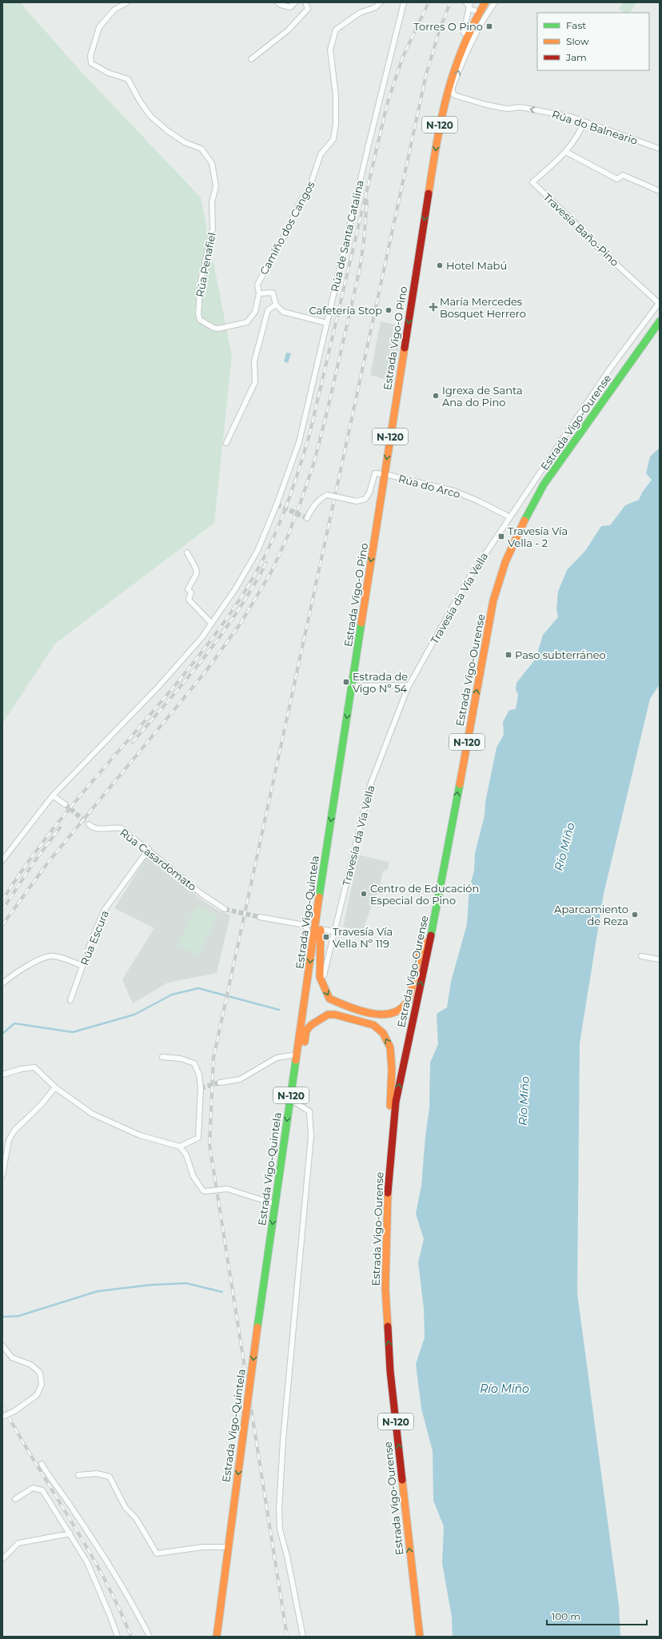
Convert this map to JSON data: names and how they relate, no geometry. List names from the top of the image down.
{
  "streets": {
    "highway": [
      "N-120",
      "Estrada Vigo-O Pino",
      "Estrada Vigo-Ourense",
      "Estrada Vigo-Quintela"
    ],
    "street": [
      "Rúa do Balneario",
      "Camiño dos Cangos",
      "Travesía Baño-Pino",
      "Rúa de Santa Catalina",
      "Rúa Penafiel",
      "Rúa do Arco",
      "Travesía da Vía Vella",
      "Rúa Casardomato",
      "Rúa Escura"
    ]
  },
  "crossings": [
    ["N-120", "Estrada Vigo-O Pino"],
    ["Camiño dos Cangos", "Rúa Penafiel"],
    ["Travesía Baño-Pino", "Travesía da Vía Vella"],
    ["Estrada Vigo-O Pino", "Rúa do Arco"],
    ["Estrada Vigo-O Pino", "Estrada Vigo-Quintela"],
    ["Rúa do Arco", "Travesía da Vía Vella"],
    ["Rúa Casardomato", "Rúa Escura"]
  ],
  "one_way": [
    "Rúa do Balneario",
    "Estrada Vigo-O Pino",
    "Estrada Vigo-Ourense",
    "Estrada Vigo-Quintela"
  ],
  "water": ["Río Miño"],
  "places": {
    "transit": [
      "Torres O Pino",
      "Travesía Vía Vella - 2",
      "Paso subterráneo",
      "Estrada de Vigo Nº 54",
      "Travesía Vía Vella Nº 119"
    ],
    "other": [
      "Hotel Mabú",
      "Cafetería Stop",
      "Igrexa de Santa Ana do Pino",
      "Centro de Educación Especial do Pino",
      "Aparcamiento de Reza"
    ],
    "health": ["María Mercedes Bosquet Herrero"]
  },
  "legend": ["Fast", "Slow", "Jam"],
  "scale_bar": "100 m"
}
